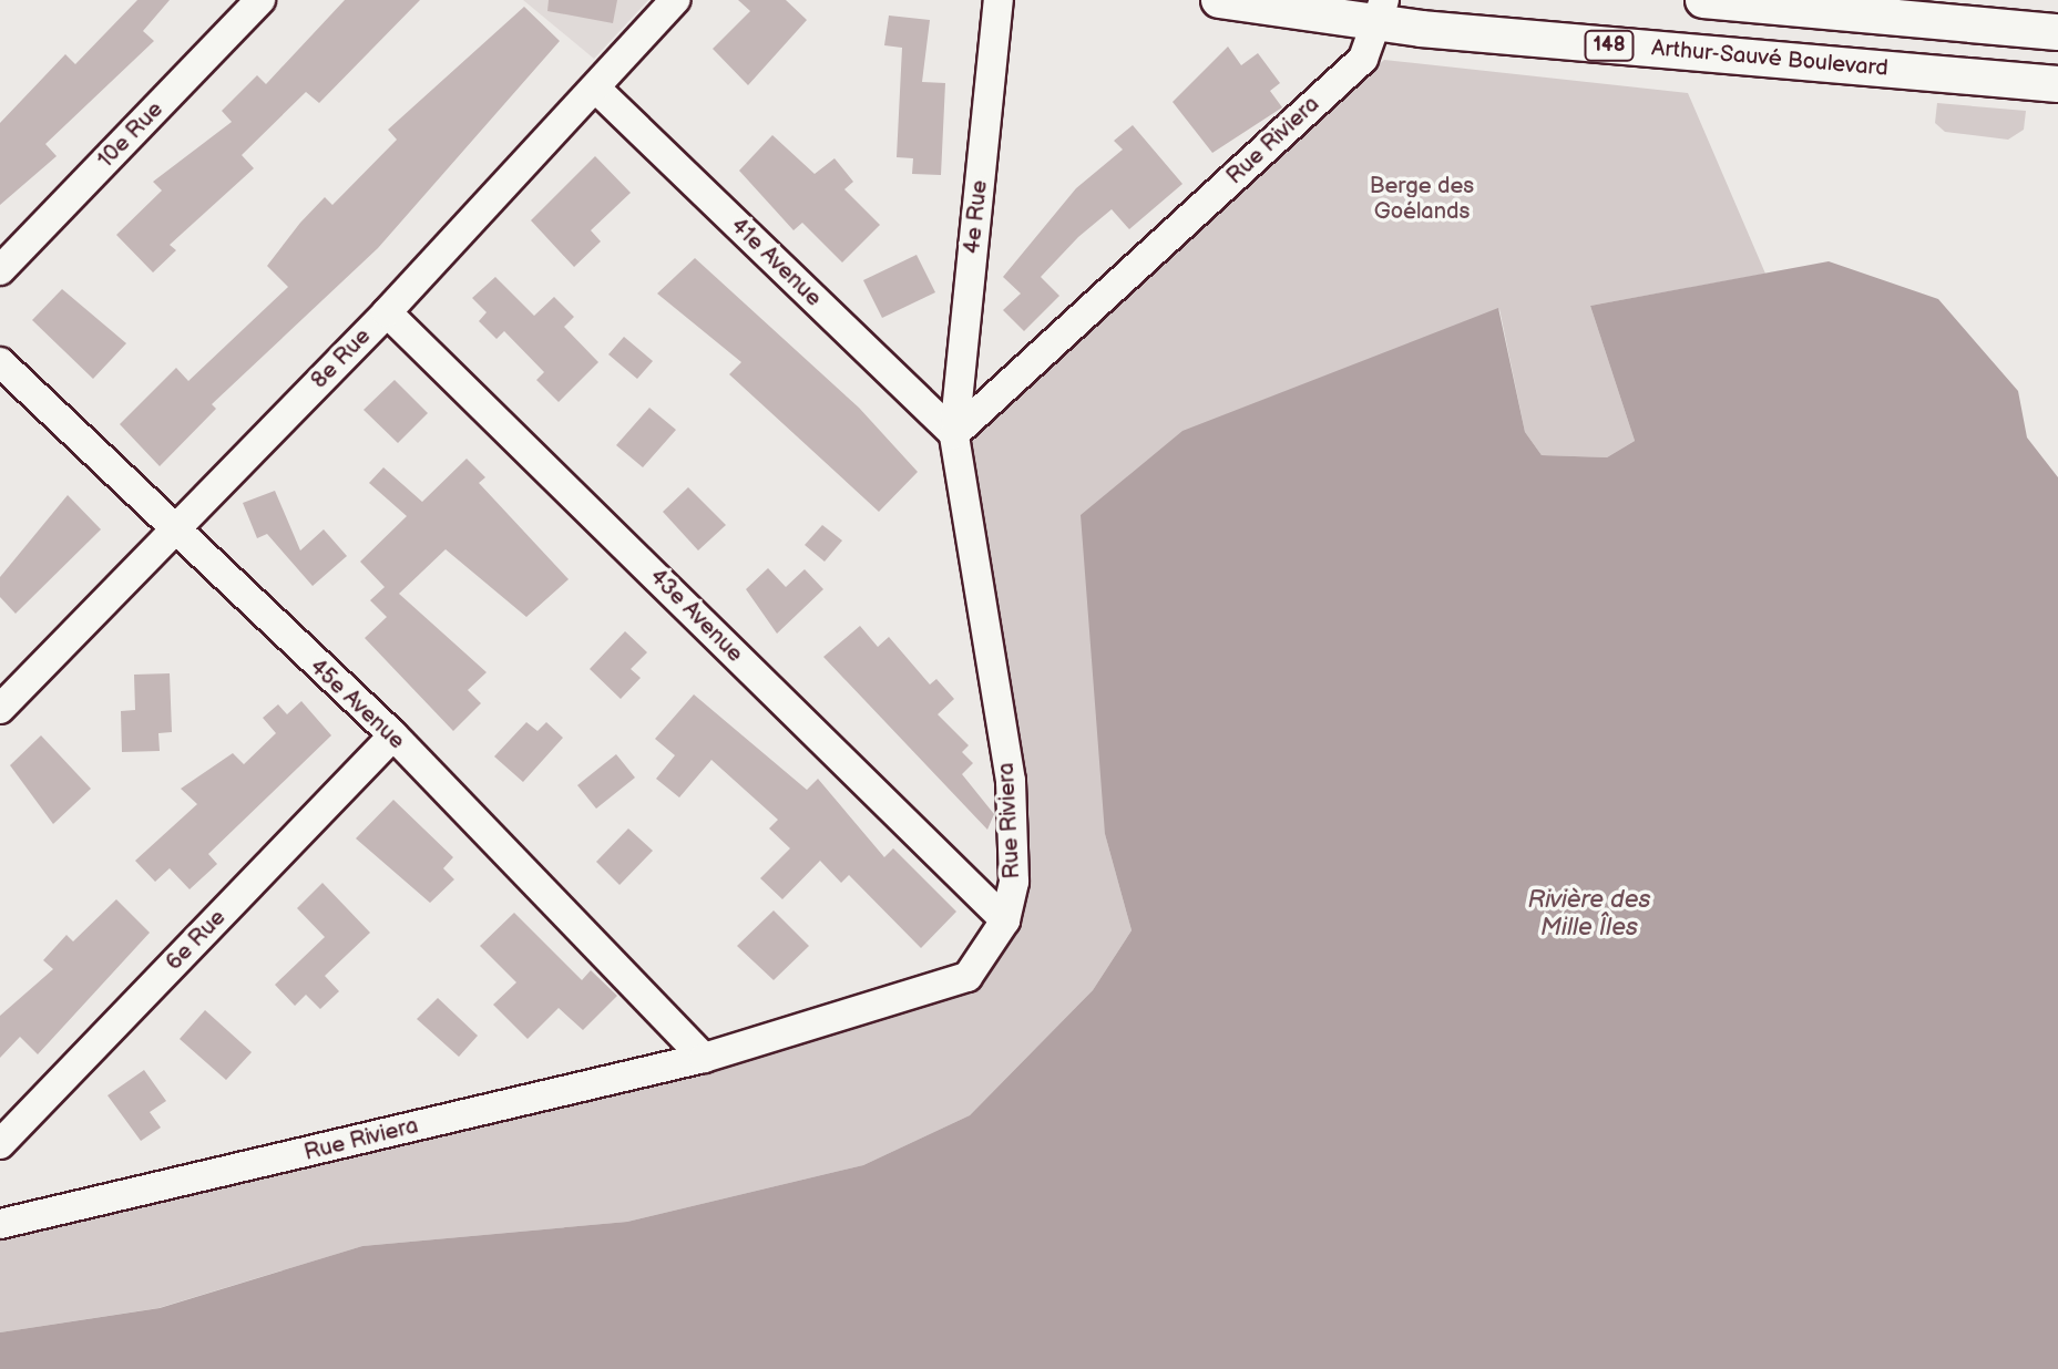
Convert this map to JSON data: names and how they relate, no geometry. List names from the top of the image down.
{
  "streets": {
    "main road": ["148", "Arthur-Sauvé Boulevard"],
    "street": [
      "10e Rue",
      "Rue Riviera",
      "4e Rue",
      "41e Avenue",
      "8e Rue",
      "43e Avenue",
      "45e Avenue",
      "6e Rue"
    ]
  },
  "crossings": [
    ["Arthur-Sauvé Boulevard", "Rue Riviera"],
    ["Rue Riviera", "4e Rue"],
    ["Rue Riviera", "41e Avenue"],
    ["Rue Riviera", "43e Avenue"],
    ["Rue Riviera", "45e Avenue"],
    ["4e Rue", "41e Avenue"],
    ["41e Avenue", "8e Rue"],
    ["8e Rue", "43e Avenue"],
    ["8e Rue", "45e Avenue"],
    ["45e Avenue", "6e Rue"]
  ],
  "water": ["Rivière des Mille Îles"],
  "parks": ["Berge des Goélands"]
}
